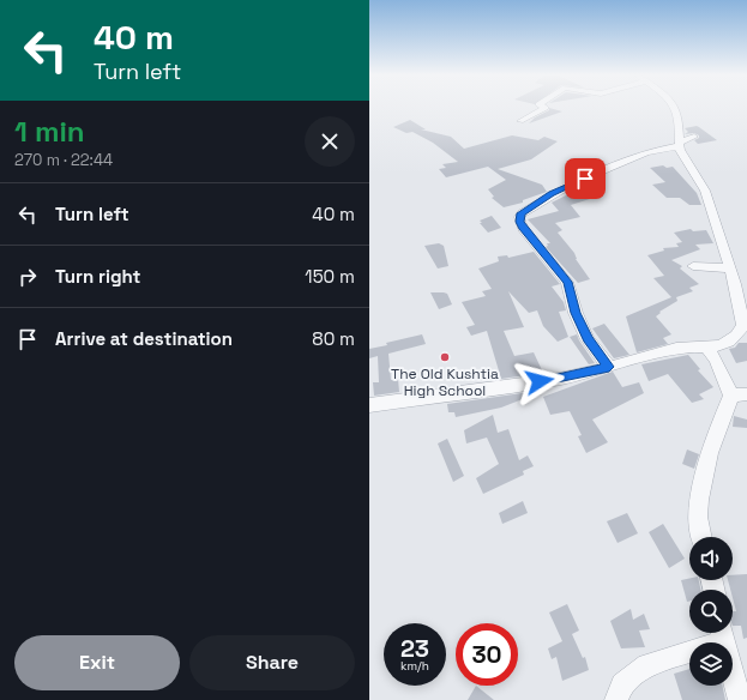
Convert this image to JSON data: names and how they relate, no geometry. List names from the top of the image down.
{
  "places": ["The Old Kushtia High School"],
  "page": {
    "turn": ["40 m", "Turn left"],
    "heading": ["1 min", "270 m · 22:44"],
    "list": [
      {
        "name": "Turn left",
        "value": "40 m"
      },
      {
        "name": "Turn right",
        "value": "150 m"
      },
      {
        "name": "Arrive at destination",
        "value": "80 m"
      }
    ],
    "speed": "23 km/h",
    "limit": "30",
    "buttons": ["Exit", "Share"]
  }
}
